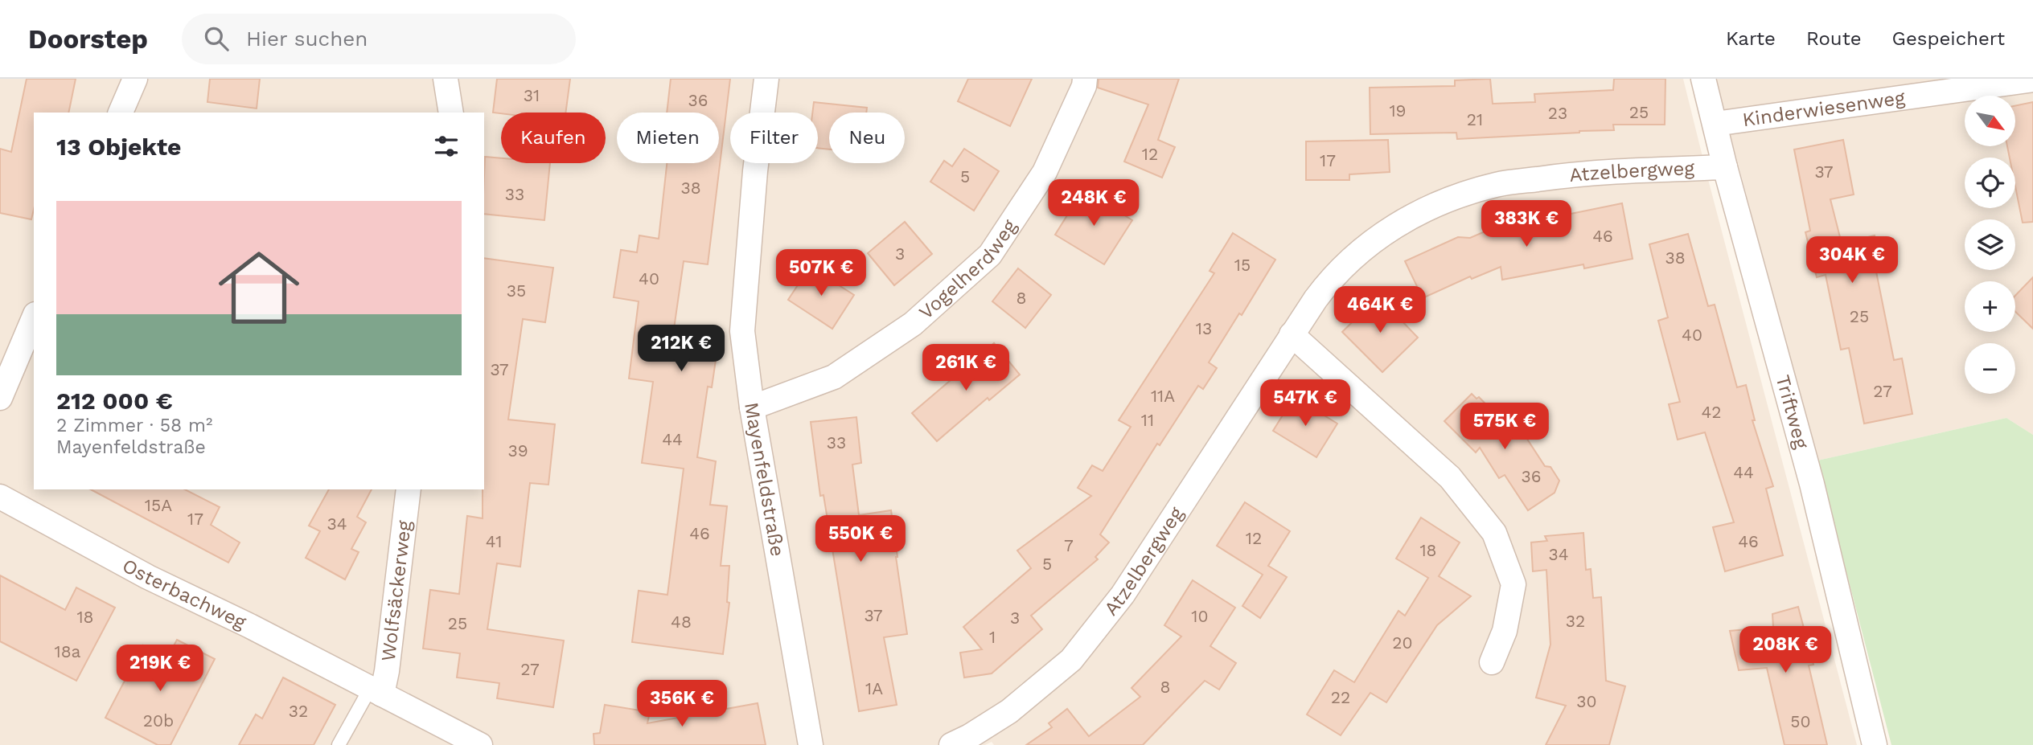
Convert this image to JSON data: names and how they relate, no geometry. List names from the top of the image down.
{
  "streets": {
    "street": [
      "Kinderwiesenweg",
      "Atzelbergweg",
      "Vogelherdweg",
      "Triftweg",
      "Mayenfeldstraße",
      "Wolfsäckerweg",
      "Osterbachweg"
    ]
  },
  "crossings": [
    ["Kinderwiesenweg", "Triftweg"],
    ["Atzelbergweg", "Triftweg"],
    ["Vogelherdweg", "Mayenfeldstraße"],
    ["Wolfsäckerweg", "Osterbachweg"]
  ],
  "house_numbers": [
    "31",
    "36",
    "19",
    "25",
    "23",
    "21",
    "12",
    "17",
    "37",
    "5",
    "38",
    "33",
    "46",
    "3",
    "38",
    "15",
    "40",
    "35",
    "8",
    "25",
    "13",
    "40",
    "37",
    "27",
    "11A",
    "42",
    "11",
    "44",
    "33",
    "39",
    "44",
    "36",
    "15A",
    "17",
    "34",
    "46",
    "12",
    "41",
    "46",
    "7",
    "18",
    "34",
    "5",
    "37",
    "10",
    "18",
    "3",
    "32",
    "48",
    "25",
    "1",
    "20",
    "18a",
    "27",
    "8",
    "1A",
    "22",
    "30",
    "32",
    "20b",
    "50"
  ],
  "north": "bottom right",
  "page": {
    "header": "Doorstep",
    "search": "Hier suchen",
    "nav": ["Karte", "Route", "Gespeichert"],
    "map_buttons": ["+", "−"],
    "chip": [
      "Kaufen",
      "Mieten",
      "Filter",
      "Neu"
    ],
    "heading": "13 Objekte",
    "price": [
      "248K €",
      "383K €",
      "304K €",
      "507K €",
      "464K €",
      "212K €",
      "261K €",
      "547K €",
      "575K €",
      "550K €",
      "208K €",
      "219K €",
      "356K €"
    ],
    "list": [
      {
        "name": "212 000 €",
        "note": "2 Zimmer · 58 m² · Mayenfeldstraße"
      }
    ]
  }
}
